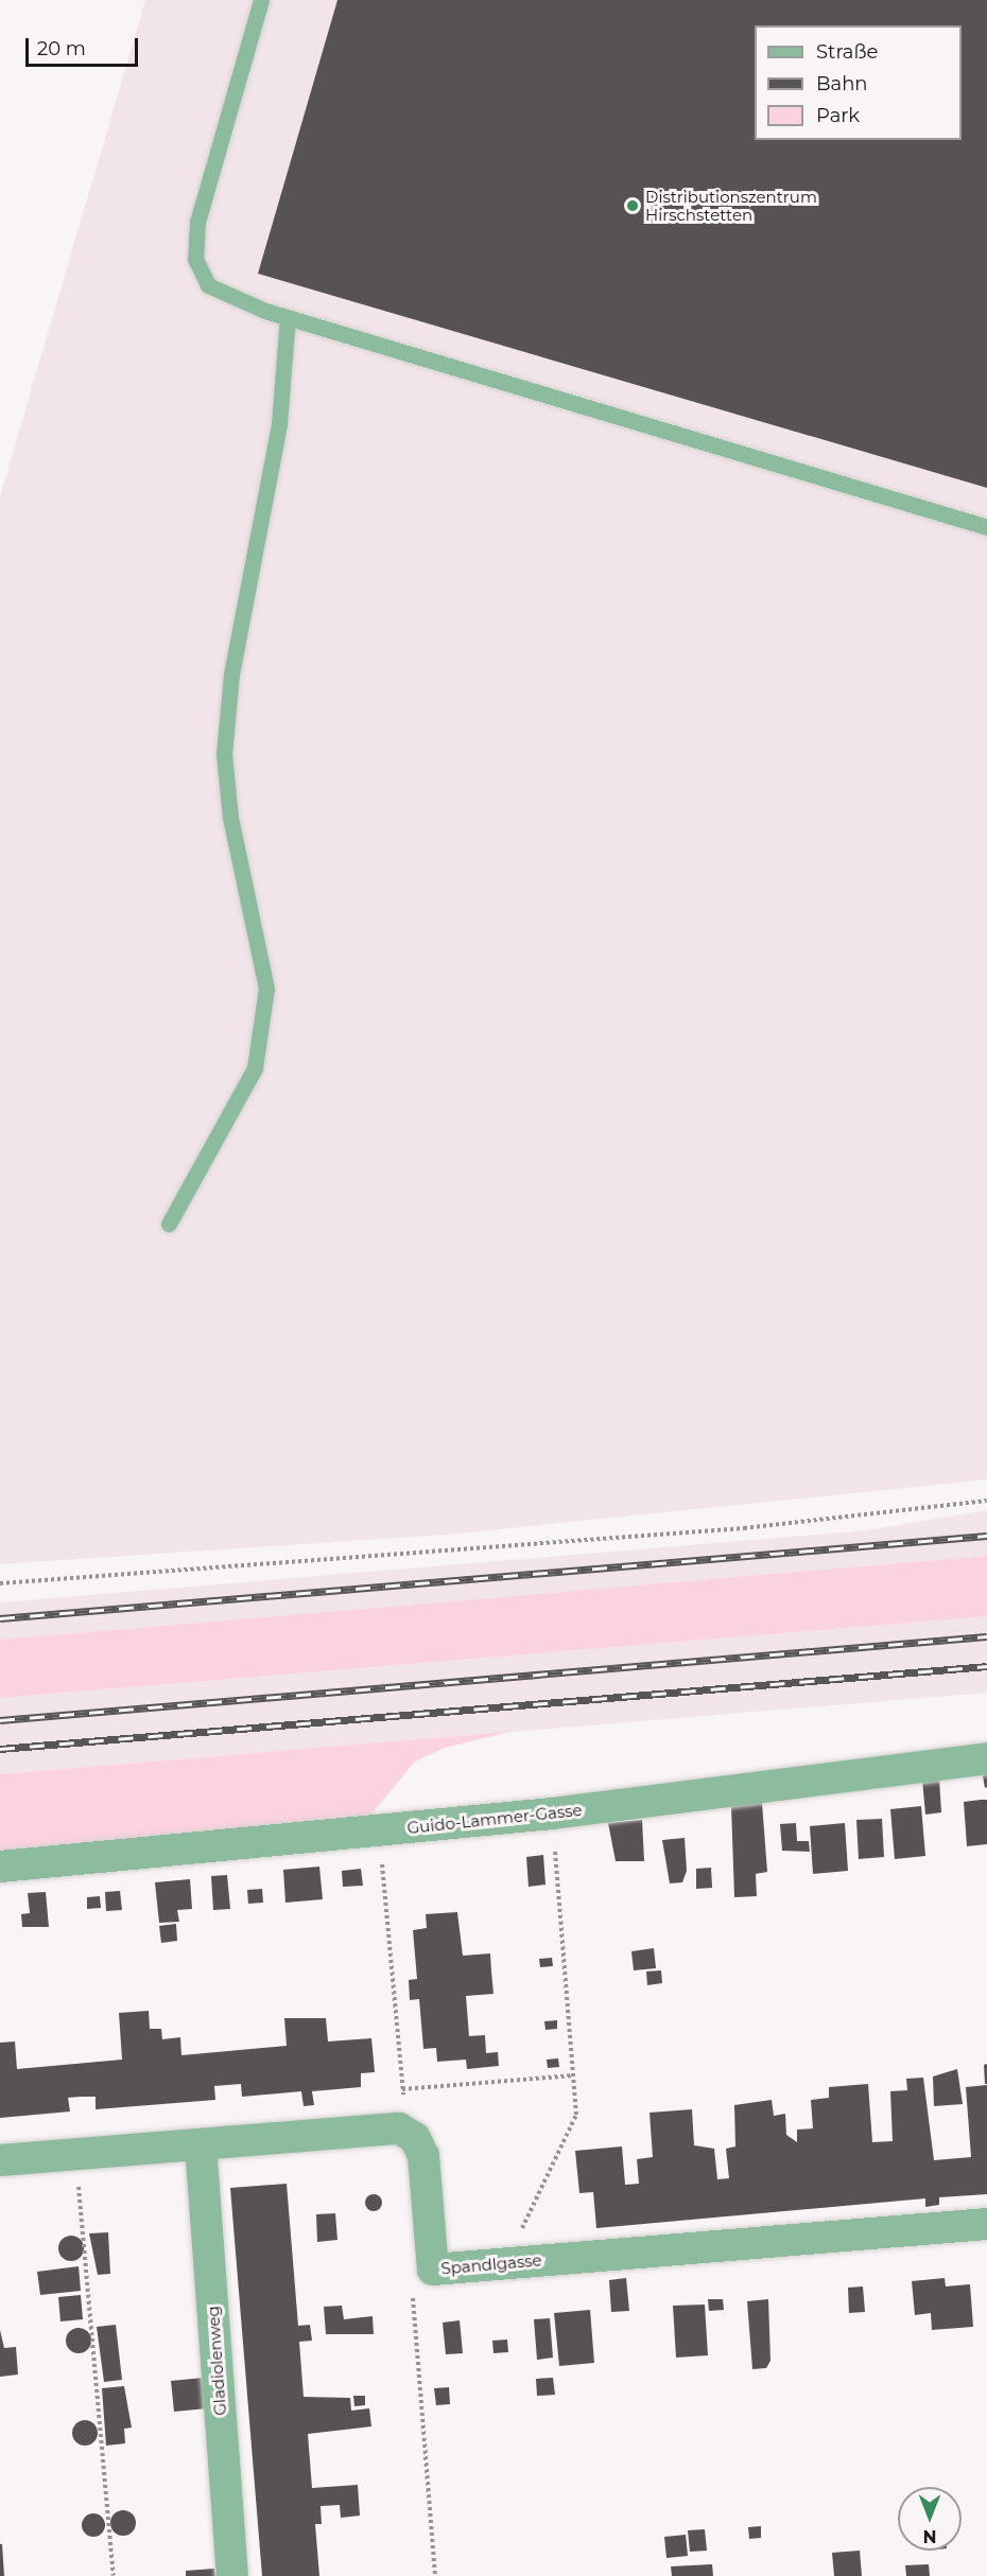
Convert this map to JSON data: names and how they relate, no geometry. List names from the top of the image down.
{
  "streets": {
    "street": ["Guido-Lammer-Gasse", "Spandlgasse", "Gladiolenweg"]
  },
  "places": ["Distributionszentrum Hirschstetten"],
  "legend": ["Straße", "Bahn", "Park"],
  "scale_bar": "20 m",
  "north": "bottom"
}
